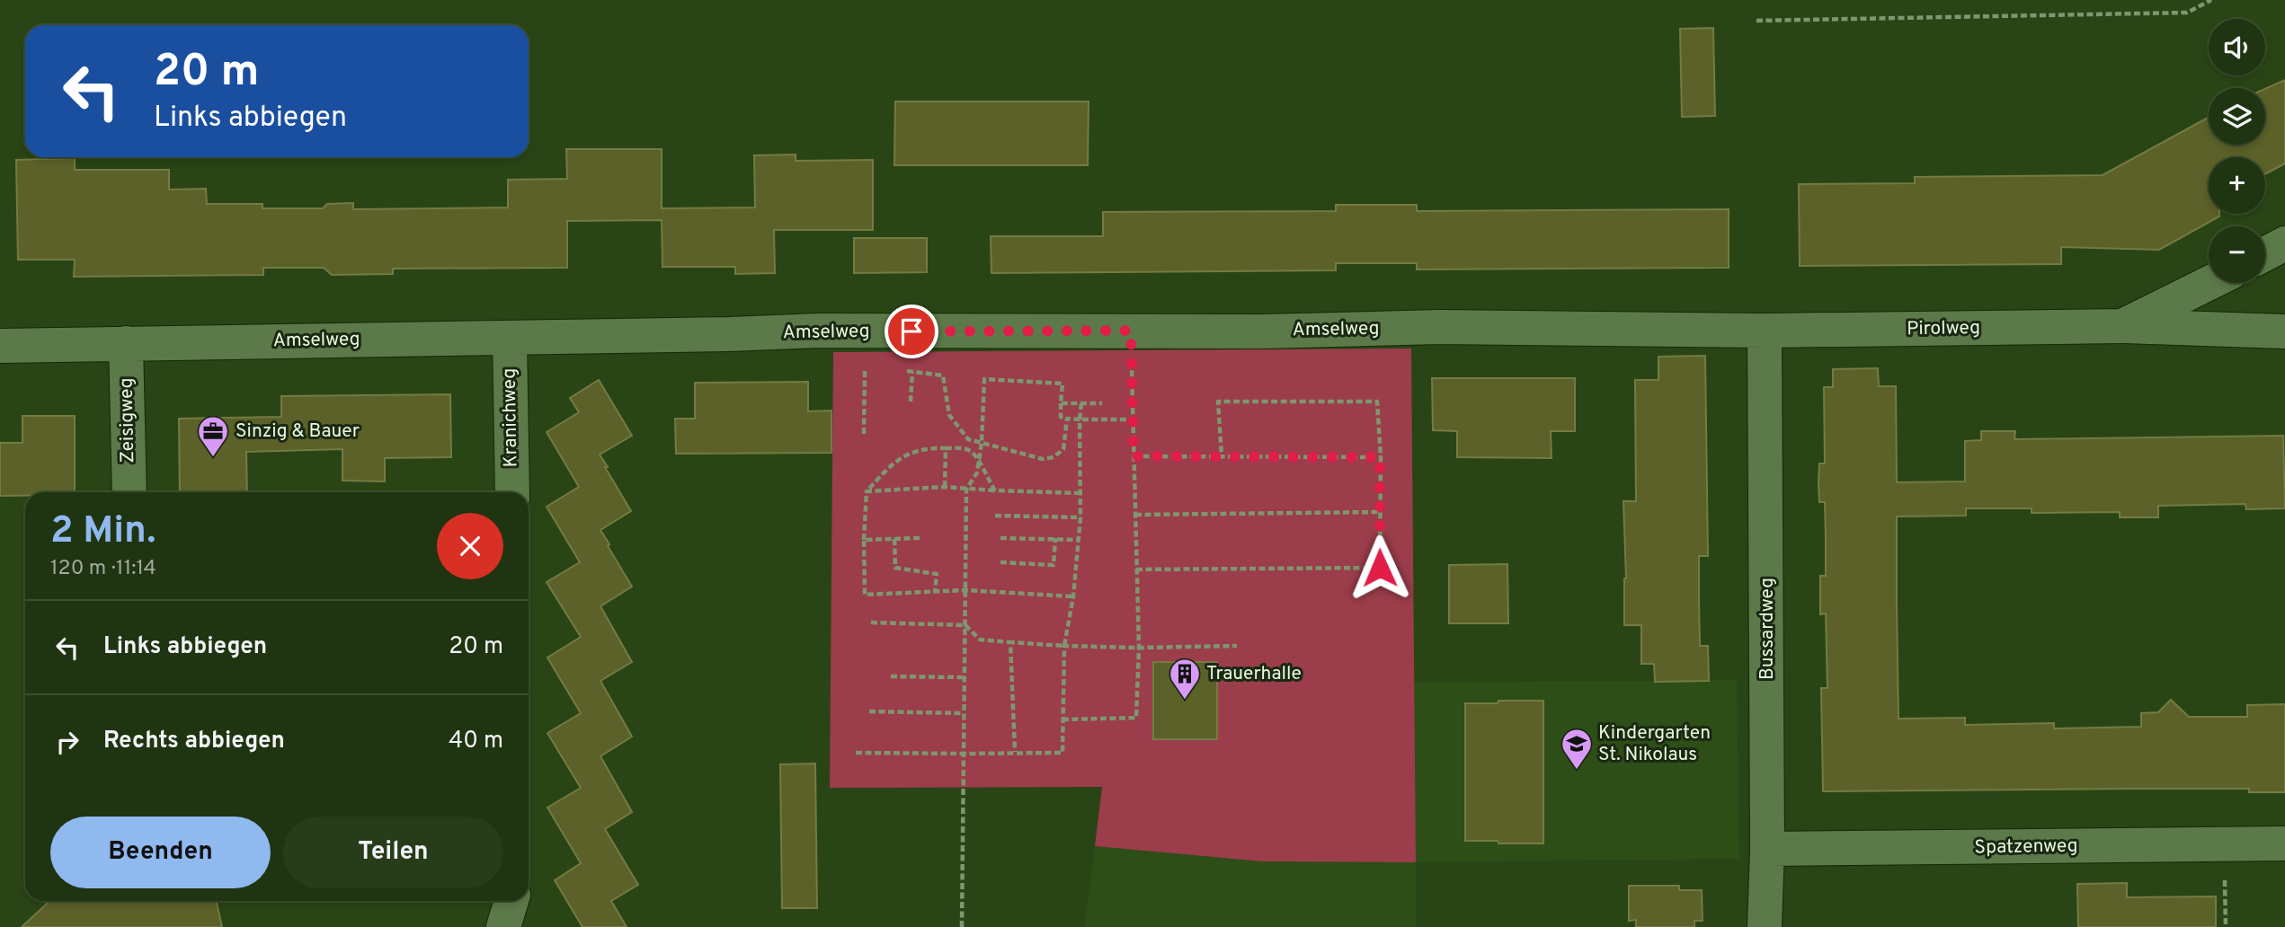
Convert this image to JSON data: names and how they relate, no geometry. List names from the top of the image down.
{
  "streets": {
    "street": [
      "Pirolweg",
      "Amselweg",
      "Kranichweg",
      "Zeisigweg",
      "Bussardweg",
      "Spatzenweg"
    ]
  },
  "crossings": [
    ["Pirolweg", "Amselweg"],
    ["Pirolweg", "Bussardweg"],
    ["Amselweg", "Kranichweg"],
    ["Amselweg", "Zeisigweg"],
    ["Amselweg", "Bussardweg"],
    ["Bussardweg", "Spatzenweg"]
  ],
  "places": {
    "office": ["Sinzig & Bauer"],
    "building": ["Trauerhalle"],
    "school or university": ["Kindergarten St. Nikolaus"]
  },
  "page": {
    "map_buttons": ["+", "−"],
    "turn": ["20 m", "Links abbiegen"],
    "heading": ["2 Min.", "120 m · 11:14"],
    "list": [
      {
        "name": "Links abbiegen",
        "value": "20 m"
      },
      {
        "name": "Rechts abbiegen",
        "value": "40 m"
      }
    ],
    "buttons": ["Beenden", "Teilen"]
  }
}
